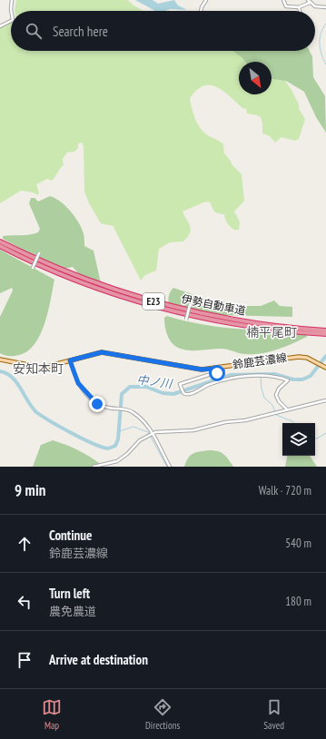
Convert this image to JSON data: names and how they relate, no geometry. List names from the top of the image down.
{
  "streets": {
    "highway": ["E23", "伊勢自動車道"],
    "main road": ["鈴鹿芸濃線"]
  },
  "districts": ["楠平尾町", "安知本町"],
  "water": ["中ノ川"],
  "north": "bottom right",
  "page": {
    "search": "Search here",
    "heading": ["9 min", "Walk · 720 m"],
    "list": [
      ["Continue", "鈴鹿芸濃線", "540 m"],
      ["Turn left", "農免農道", "180 m"],
      "Arrive at destination"
    ],
    "nav": ["Map", "Directions", "Saved"]
  }
}
